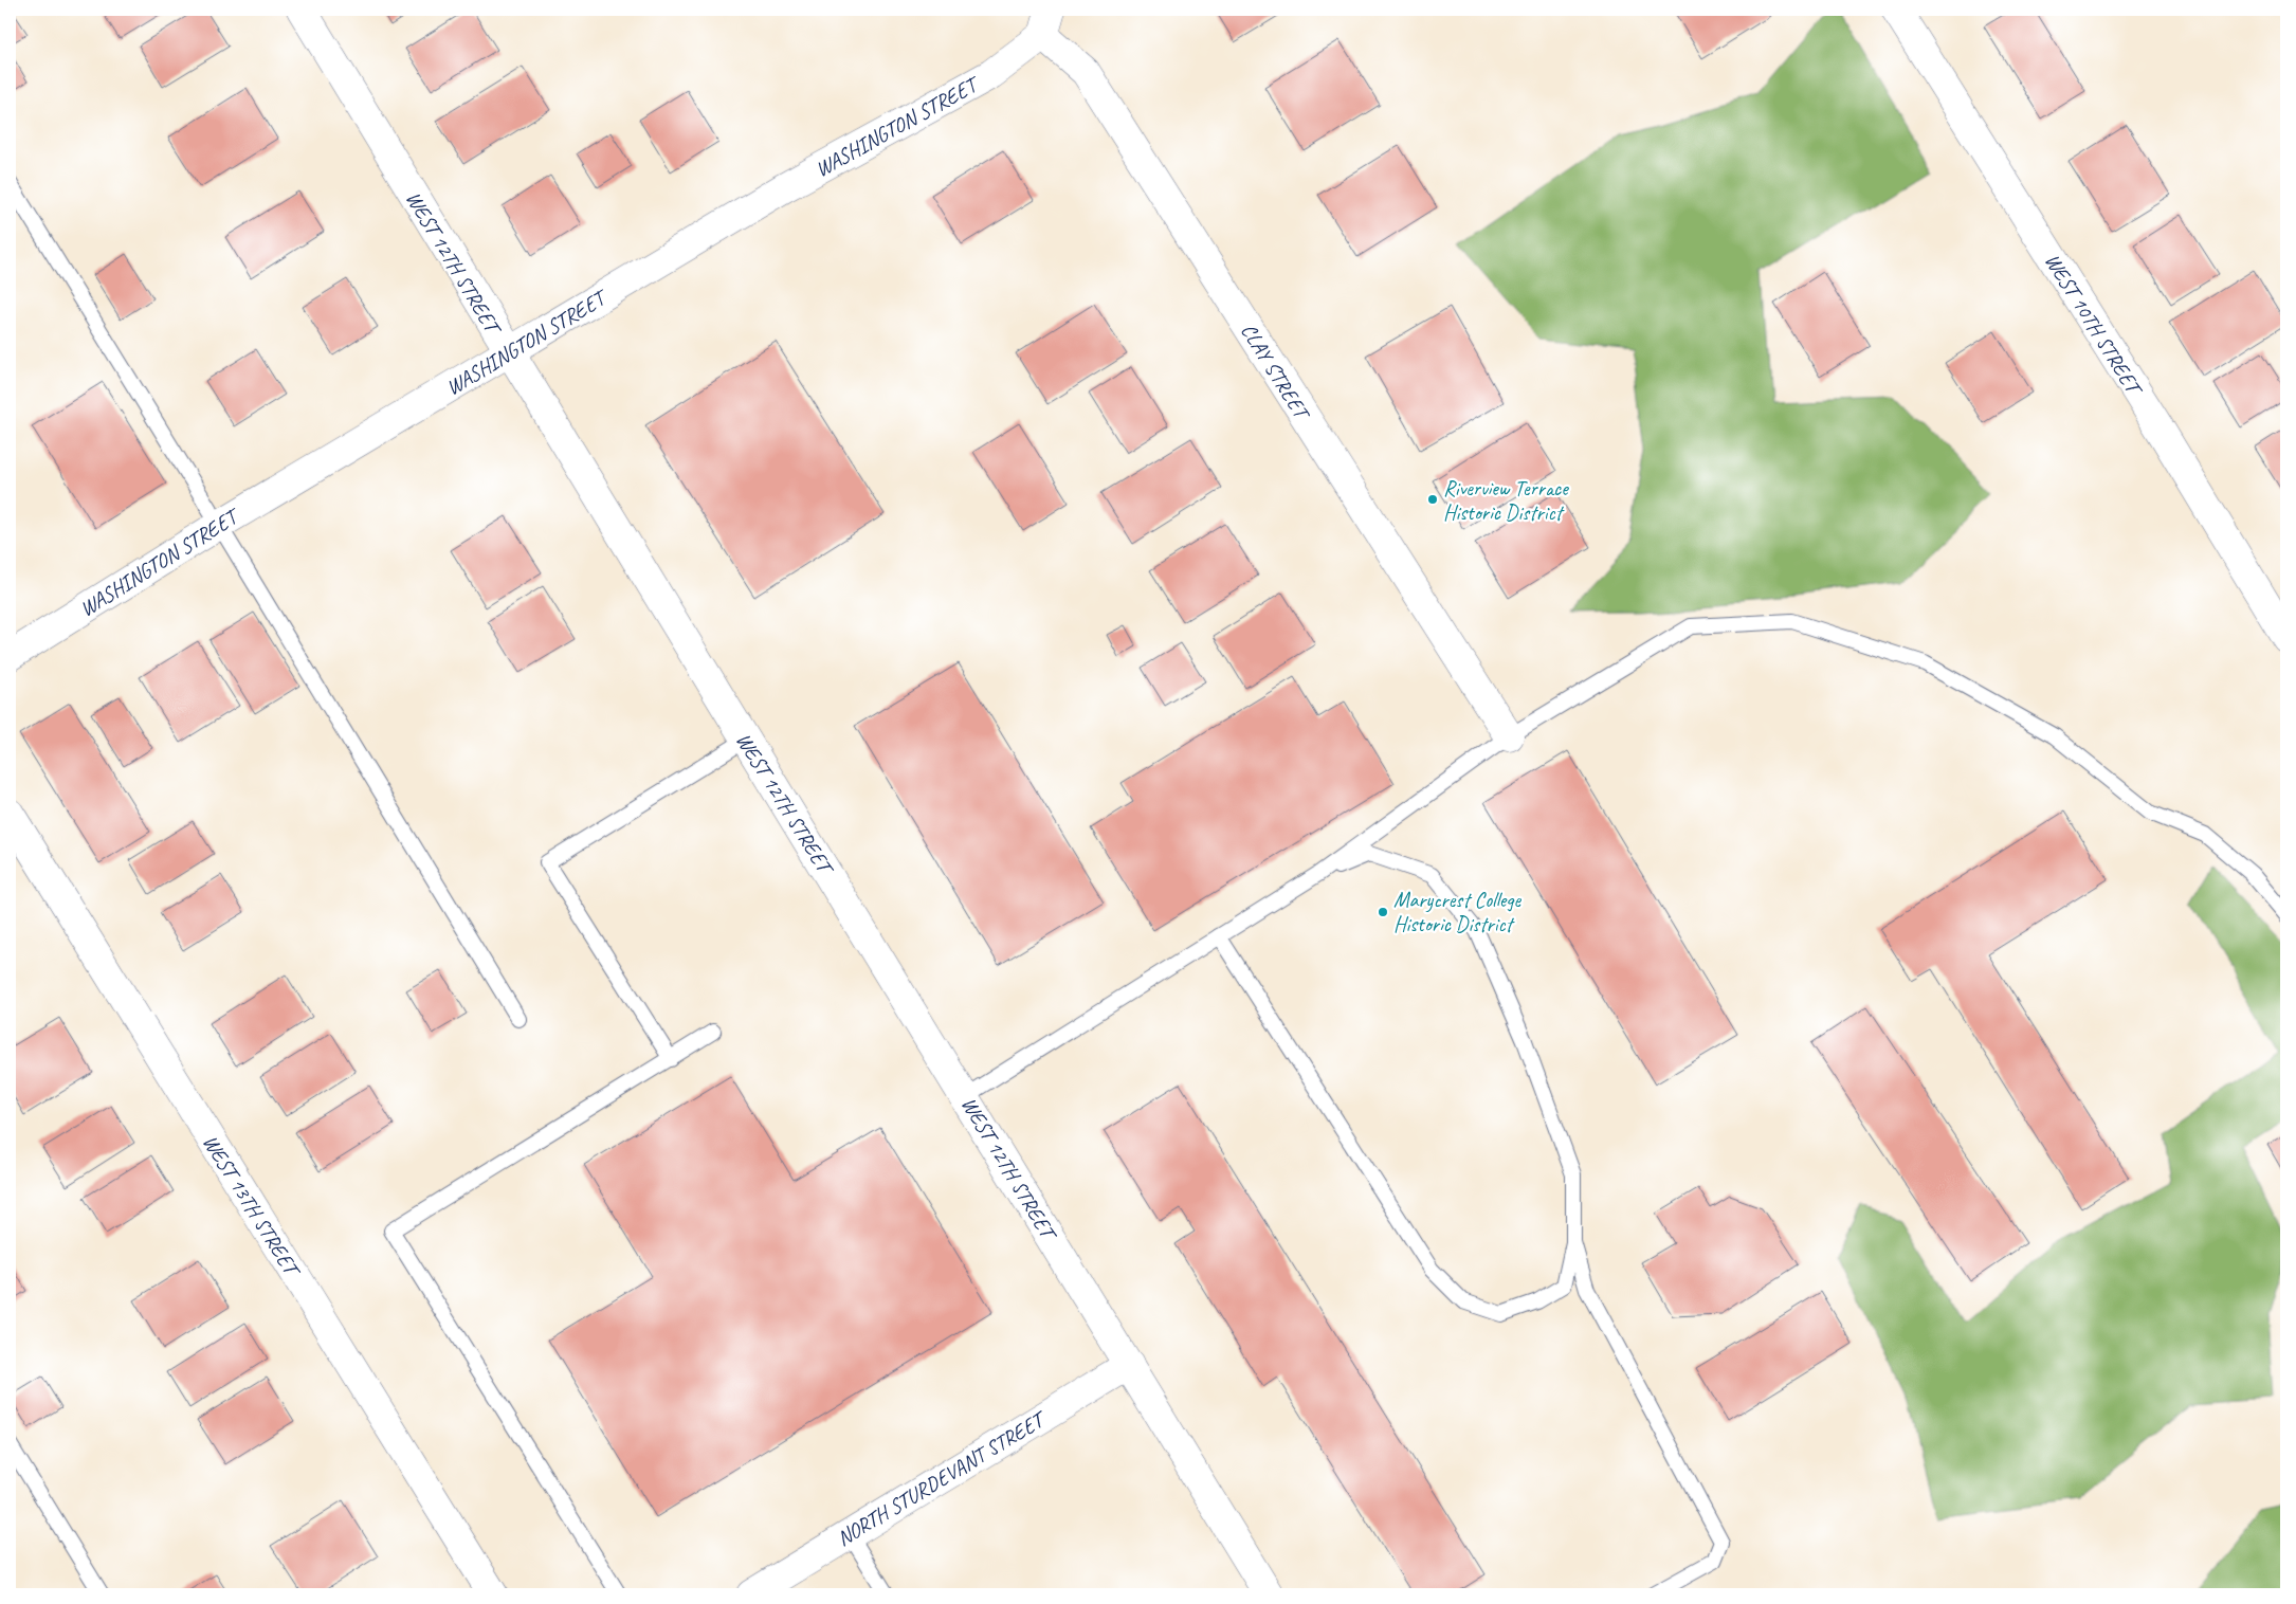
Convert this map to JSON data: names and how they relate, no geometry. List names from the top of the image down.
{
  "streets": {
    "street": [
      "WASHINGTON STREET",
      "WEST 12TH STREET",
      "WEST 10TH STREET",
      "CLAY STREET",
      "WEST 13TH STREET",
      "NORTH STURDEVANT STREET"
    ]
  },
  "crossings": [
    ["WASHINGTON STREET", "WEST 12TH STREET"],
    ["WASHINGTON STREET", "CLAY STREET"],
    ["WEST 12TH STREET", "NORTH STURDEVANT STREET"]
  ],
  "places": ["Riverview Terrace Historic District", "Marycrest College Historic District"]
}
